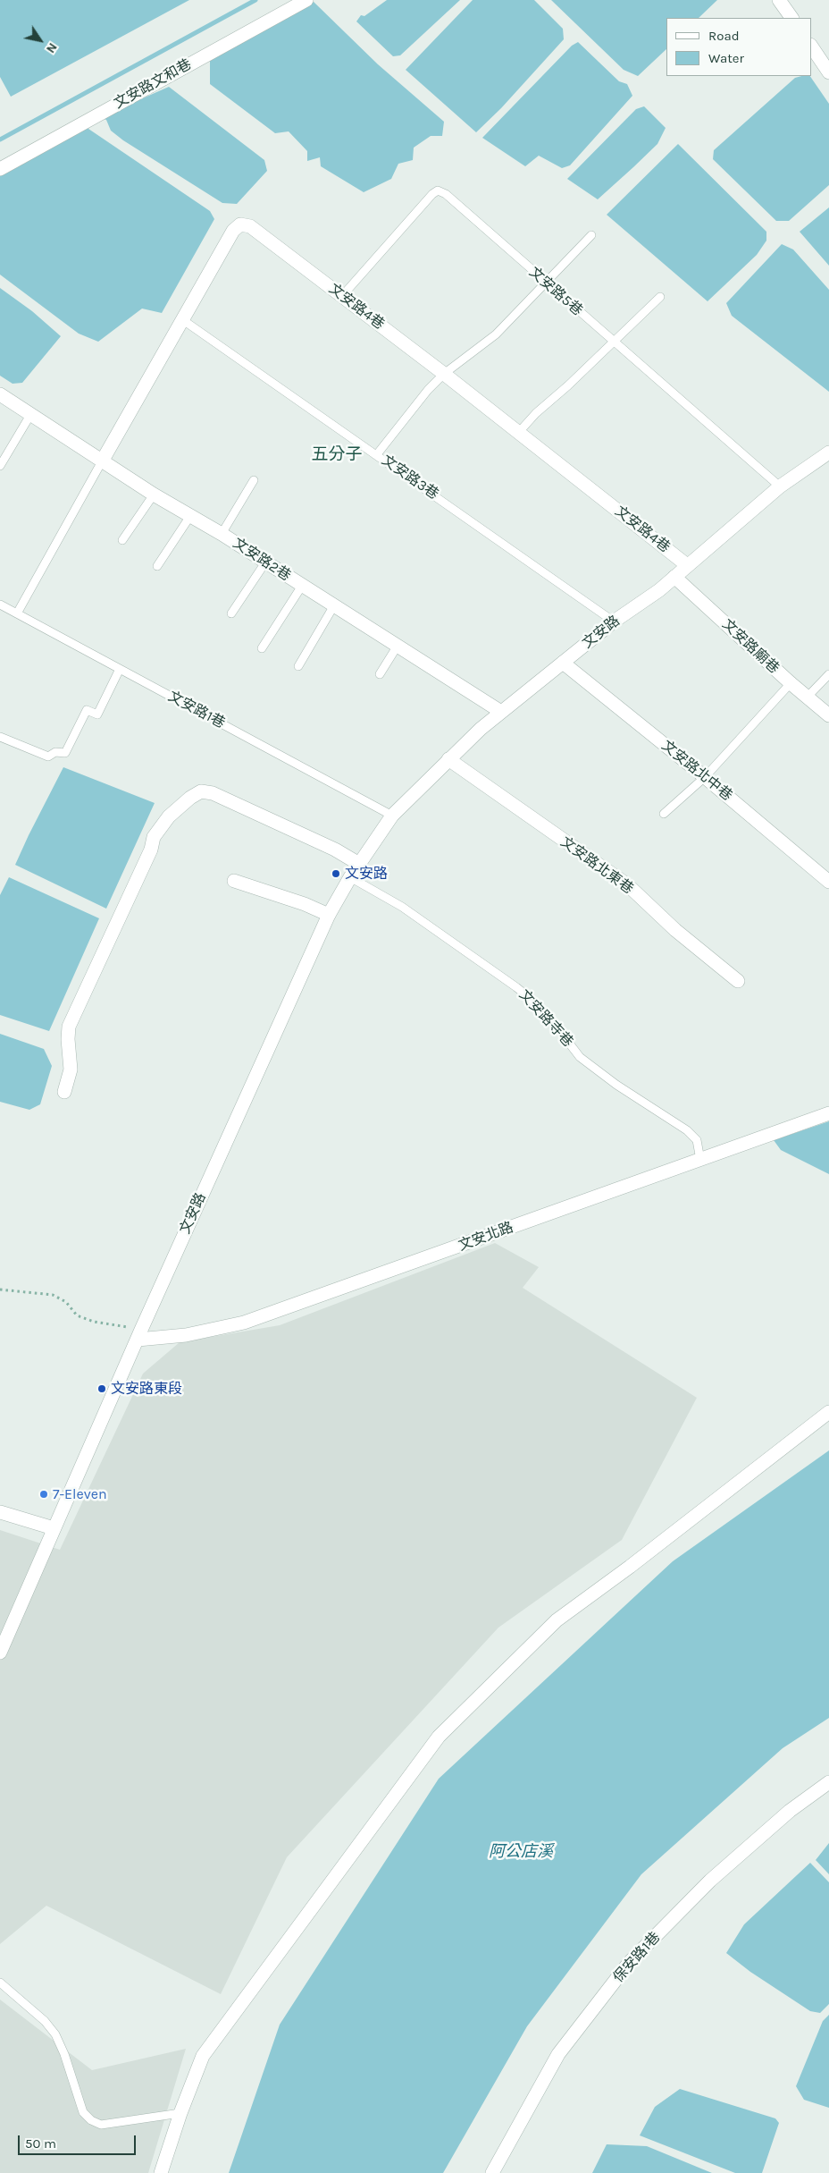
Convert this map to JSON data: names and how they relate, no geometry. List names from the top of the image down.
{
  "streets": {
    "street": [
      "文安路文和巷",
      "文安路4巷",
      "文安路2巷",
      "文安路",
      "文安路廟巷",
      "文安路北中巷",
      "文安路北東巷",
      "文安北路",
      "保安路1巷"
    ],
    "lane": [
      "文安路5巷",
      "文安路3巷",
      "文安路1巷",
      "文安路寺巷"
    ]
  },
  "crossings": [
    ["文安路5巷", "文安路4巷"],
    ["文安路5巷", "文安路"],
    ["文安路4巷", "文安路3巷"],
    ["文安路4巷", "文安路2巷"],
    ["文安路4巷", "文安路"],
    ["文安路3巷", "文安路"],
    ["文安路2巷", "文安路"],
    ["文安路", "文安路廟巷"],
    ["文安路", "文安路1巷"],
    ["文安路", "文安路北中巷"],
    ["文安路", "文安路北東巷"],
    ["文安路", "文安路寺巷"],
    ["文安路", "文安北路"],
    ["文安路寺巷", "文安北路"]
  ],
  "districts": ["五分子"],
  "water": ["阿公店溪"],
  "places": ["文安路", "文安路東段", "7-Eleven"],
  "legend": ["Road", "Water"],
  "scale_bar": "50 m",
  "north": "bottom right"
}
